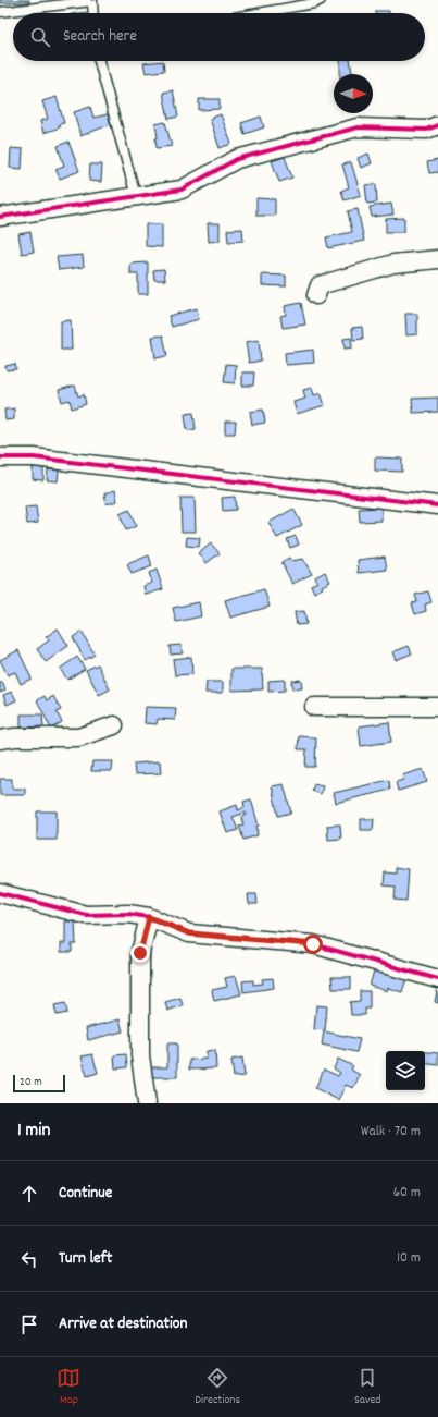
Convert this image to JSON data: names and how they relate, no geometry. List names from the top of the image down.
{
  "scale_bar": "20 m",
  "north": "right",
  "page": {
    "search": "Search here",
    "scale": "20 m",
    "heading": ["1 min", "Walk · 70 m"],
    "list": [
      ["Continue", "60 m"],
      ["Turn left", "10 m"],
      "Arrive at destination"
    ],
    "nav": ["Map", "Directions", "Saved"]
  }
}
